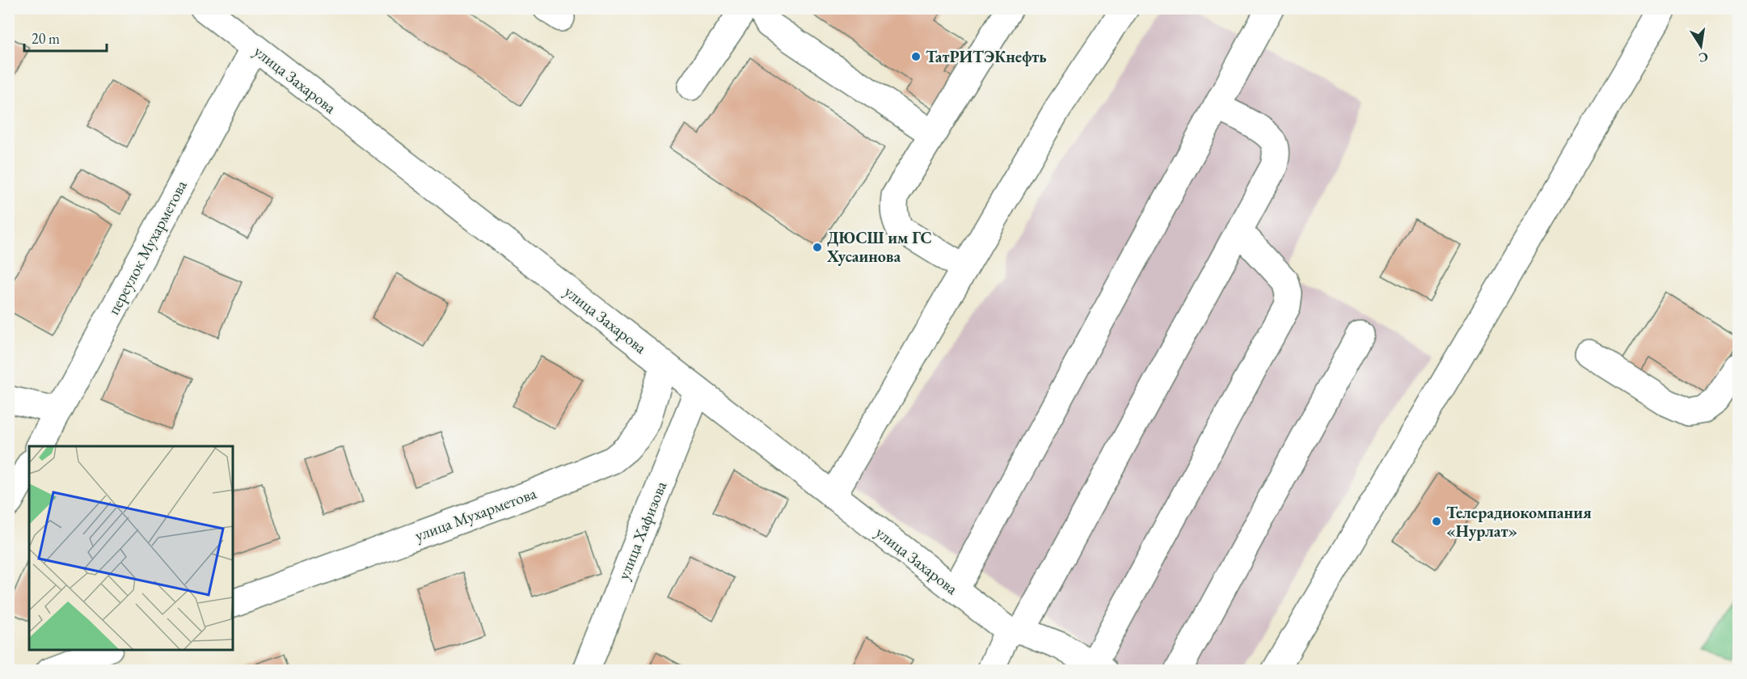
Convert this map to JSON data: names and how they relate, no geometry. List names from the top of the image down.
{
  "streets": {
    "street": [
      "улица Захарова",
      "переулок Мухарметова",
      "улица Мухарметова",
      "улица Хафизова"
    ]
  },
  "crossings": [
    ["улица Захарова", "переулок Мухарметова"],
    ["улица Захарова", "улица Мухарметова"],
    ["улица Захарова", "улица Хафизова"]
  ],
  "places": ["ТатРИТЭКнефть", "ДЮСШ им ГС Хусаинова", "Телерадиокомпания «Нурлат»"],
  "scale_bar": "20 m",
  "north": "bottom"
}
